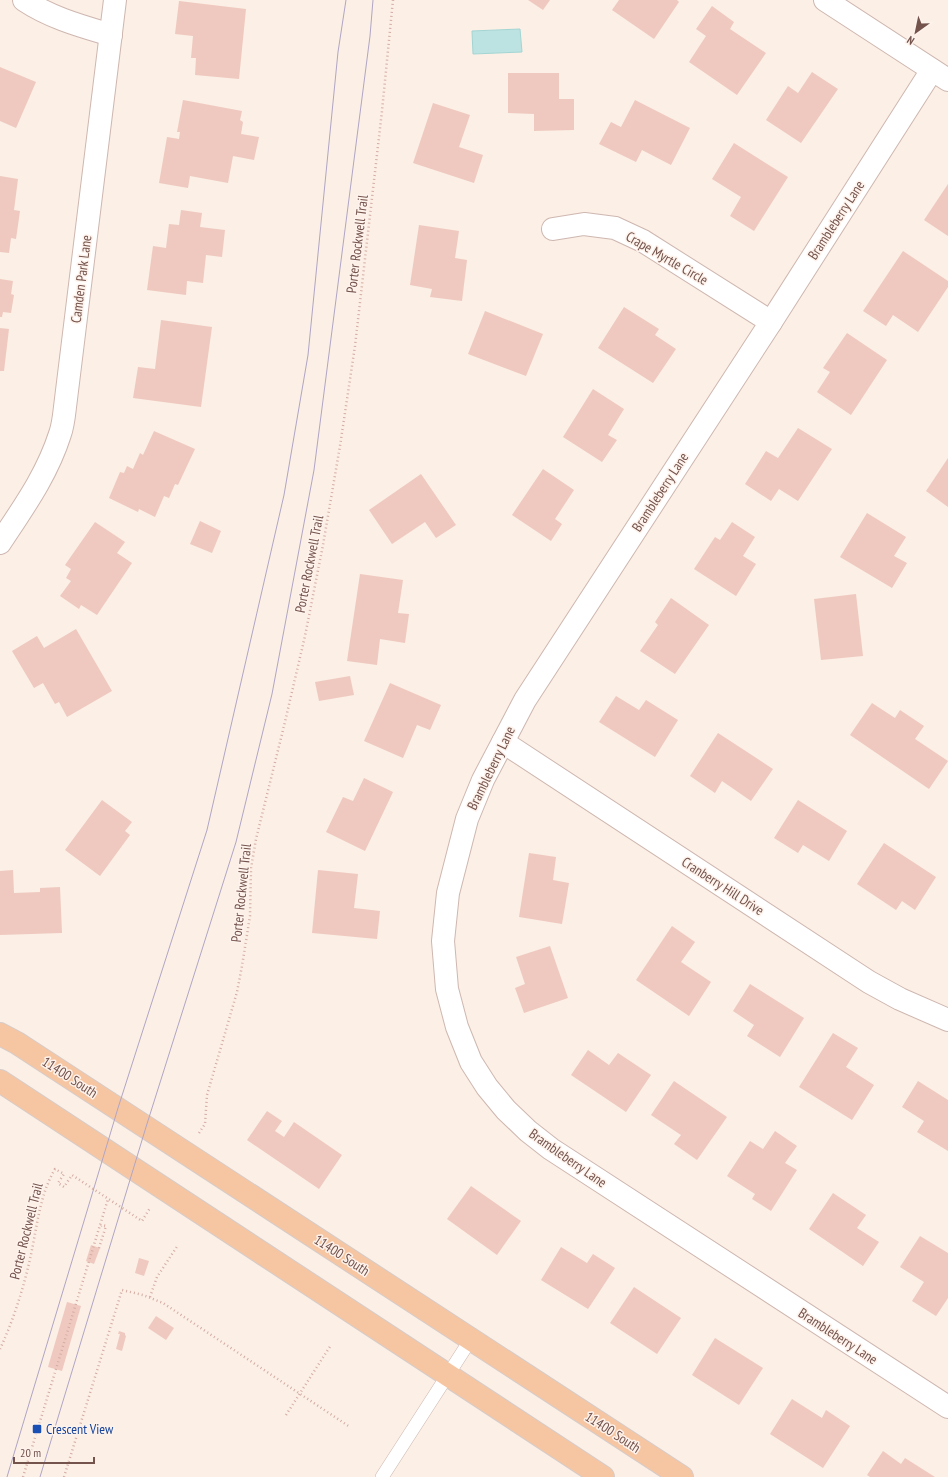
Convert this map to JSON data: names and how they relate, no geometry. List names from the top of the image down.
{
  "streets": {
    "main road": ["11400 South"],
    "street": [
      "Brambleberry Lane",
      "Crape Myrtle Circle",
      "Camden Park Lane",
      "Cranberry Hill Drive"
    ],
    "path": ["Porter Rockwell Trail"]
  },
  "crossings": [
    ["Brambleberry Lane", "Crape Myrtle Circle"],
    ["Brambleberry Lane", "Cranberry Hill Drive"]
  ],
  "places": {
    "transit": ["Crescent View"]
  },
  "scale_bar": "20 m",
  "north": "bottom left"
}
